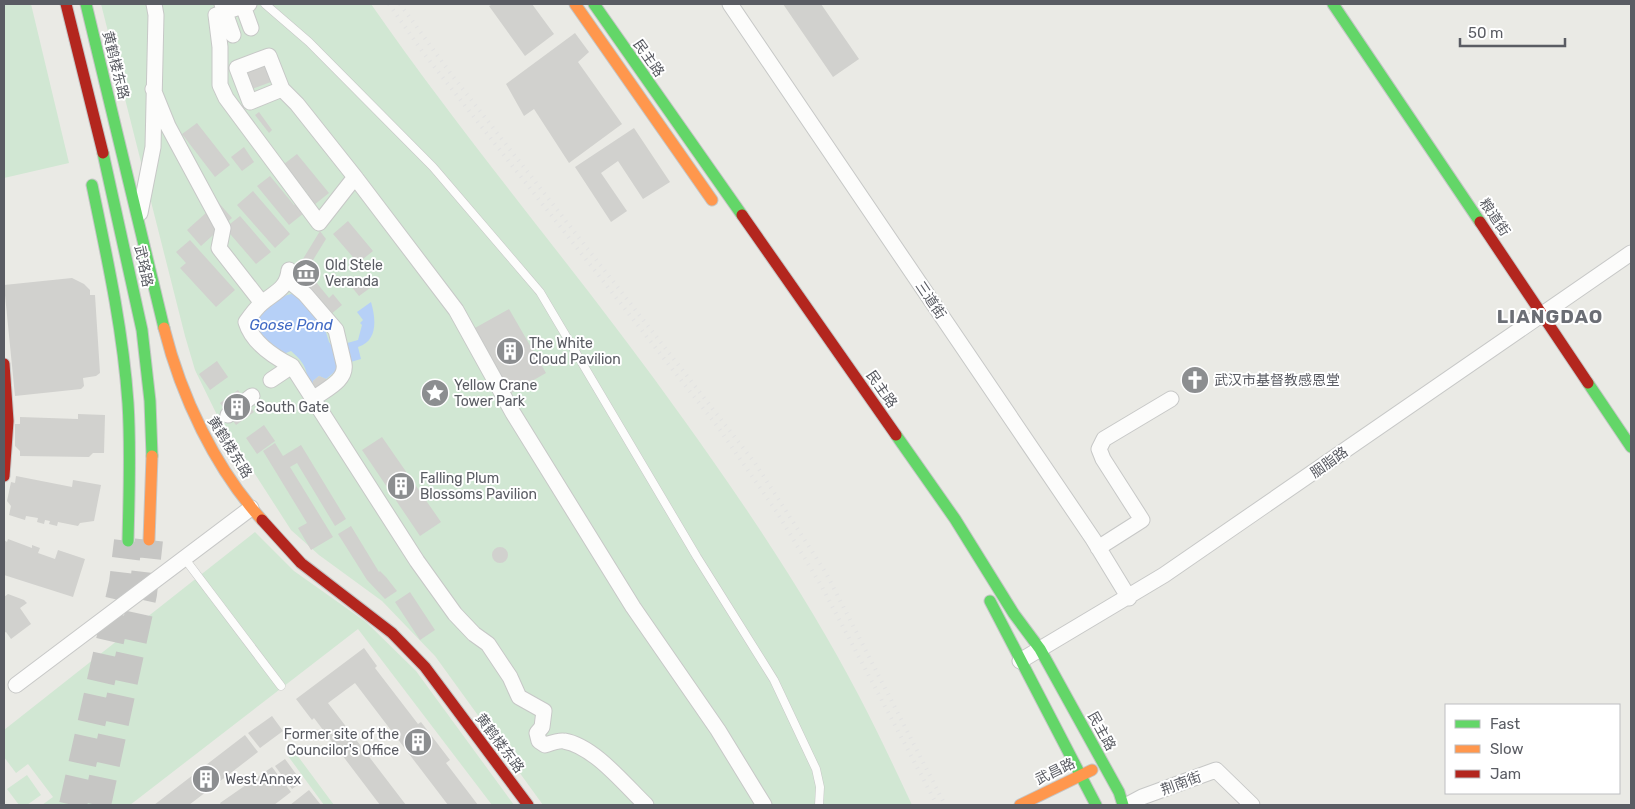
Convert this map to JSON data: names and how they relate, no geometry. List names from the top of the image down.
{
  "streets": {
    "main road": [
      "民主路",
      "黄鹤楼东路",
      "粮道街",
      "武珞路",
      "武昌路"
    ],
    "street": ["三道街", "胭脂路", "荆南街"]
  },
  "crossings": [
    ["民主路", "胭脂路"],
    ["民主路", "武昌路"],
    ["粮道街", "胭脂路"],
    ["三道街", "胭脂路"]
  ],
  "districts": ["LIANGDAO"],
  "water": ["Goose Pond"],
  "places": {
    "museum": ["Old Stele Veranda"],
    "building": [
      "The White Cloud Pavilion",
      "South Gate",
      "Falling Plum Blossoms Pavilion",
      "Former site of the Councilor's Office",
      "West Annex"
    ],
    "church": ["武汉市基督教感恩堂"],
    "place": ["Yellow Crane Tower Park"]
  },
  "legend": ["Fast", "Slow", "Jam"],
  "scale_bar": "50 m"
}
